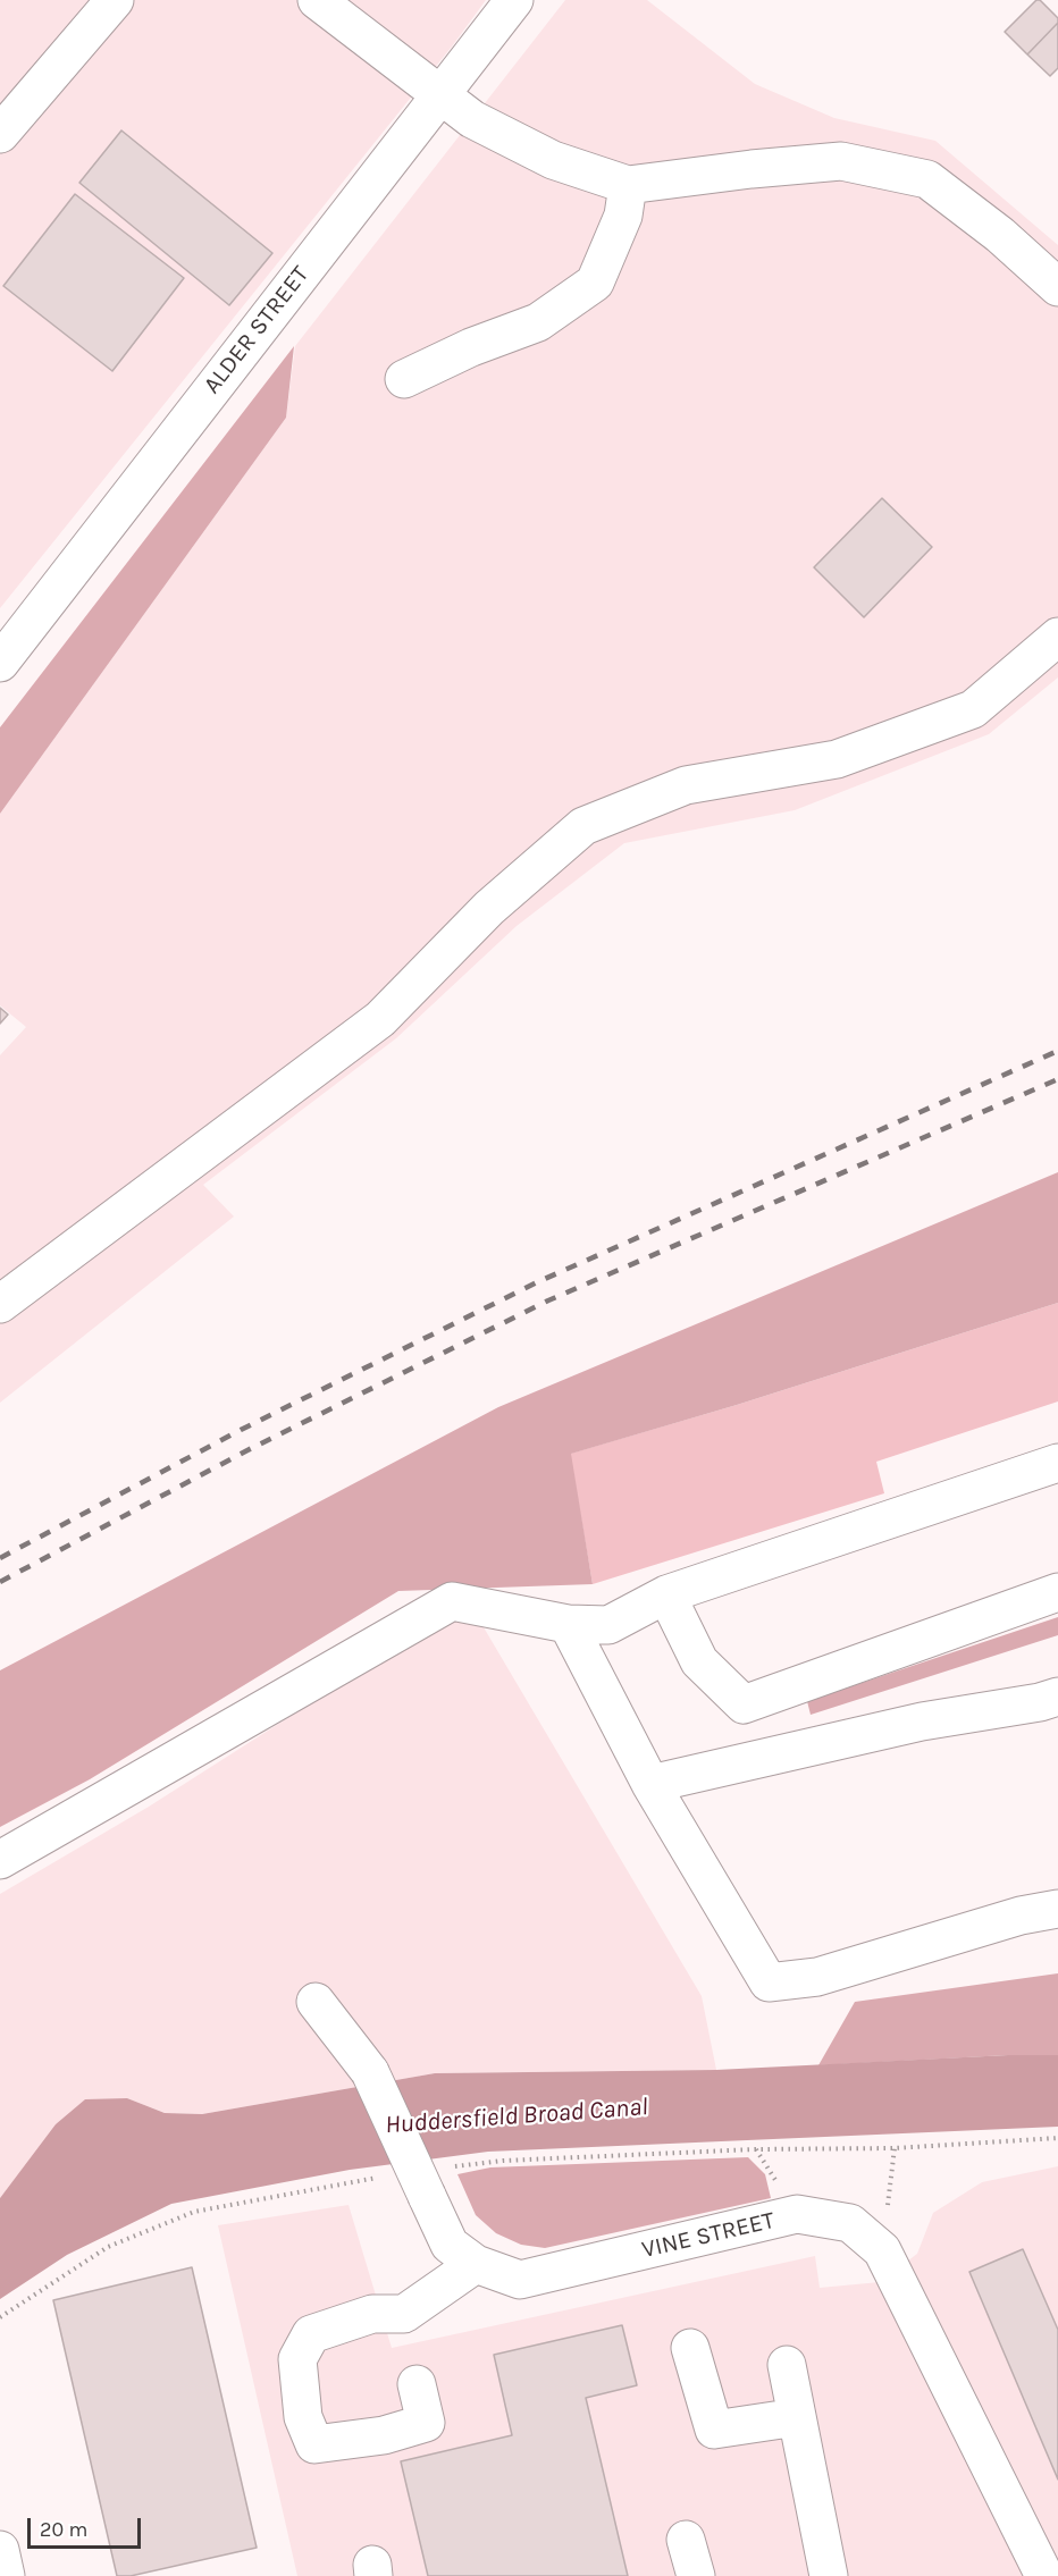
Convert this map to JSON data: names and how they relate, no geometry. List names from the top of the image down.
{
  "streets": {
    "street": ["ALDER STREET", "VINE STREET"]
  },
  "water": ["Huddersfield Broad Canal"],
  "scale_bar": "20 m"
}
